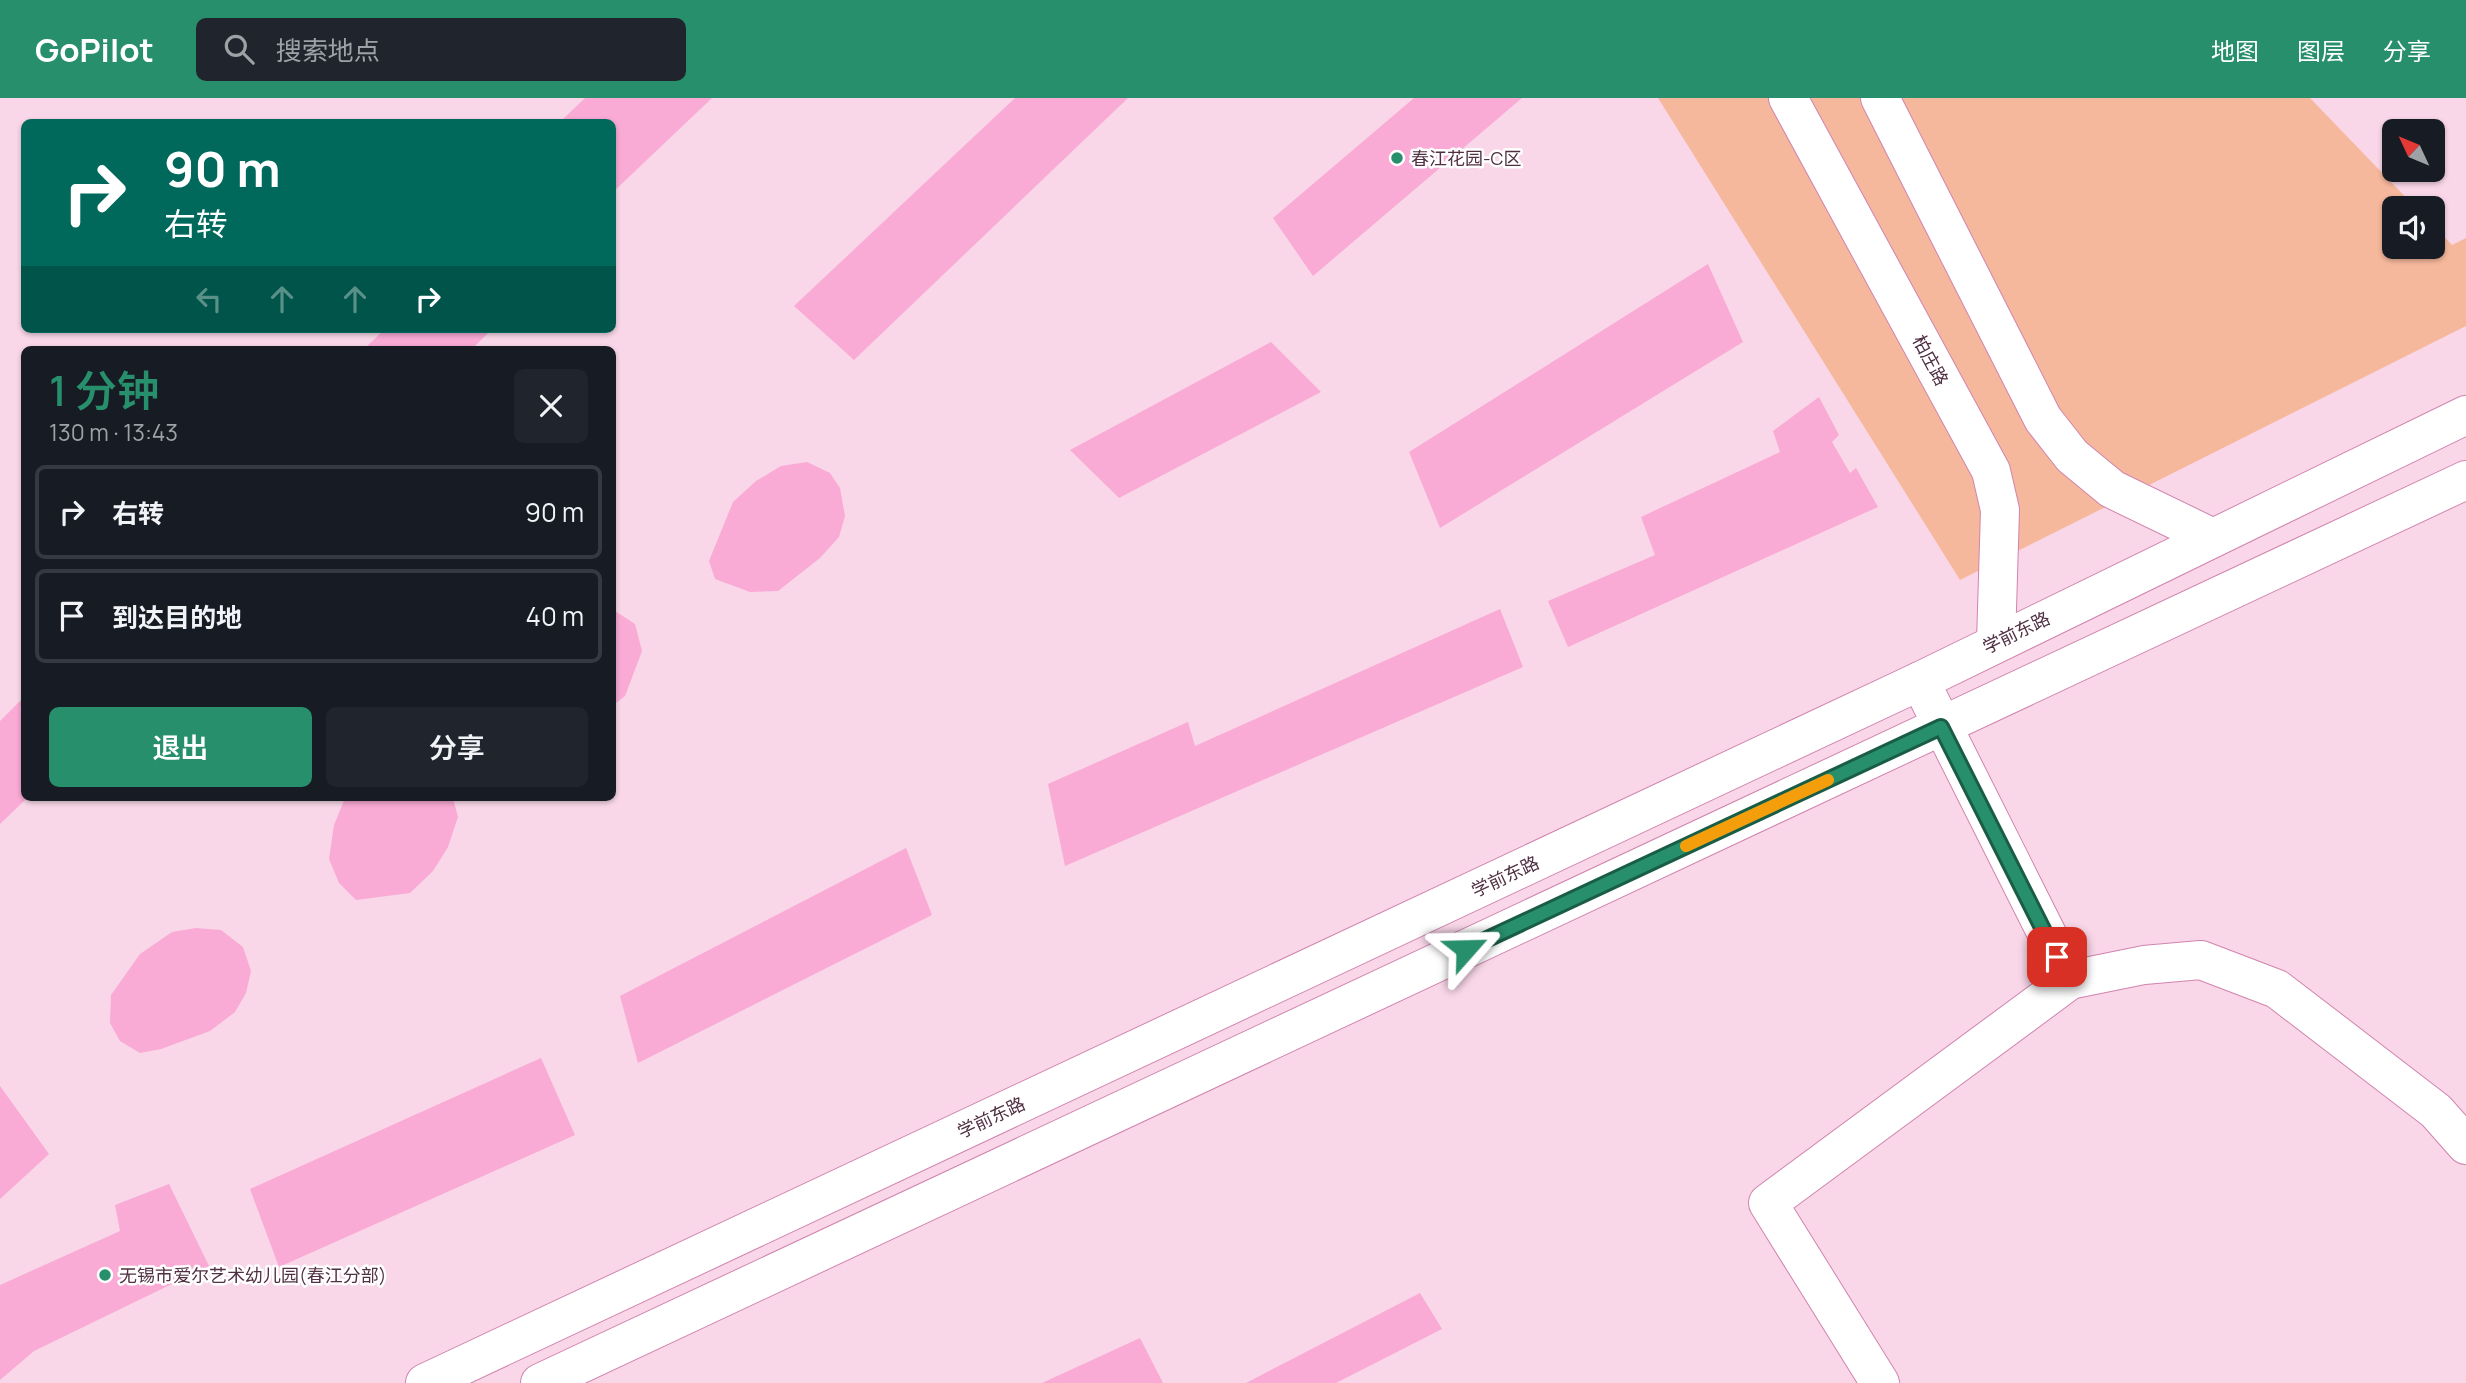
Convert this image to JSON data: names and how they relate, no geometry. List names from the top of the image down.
{
  "streets": {
    "main road": ["柏庄路", "学前东路"]
  },
  "crossings": [
    ["柏庄路", "学前东路"]
  ],
  "places": ["春江花园-C区", "无锡市爱尔艺术幼儿园(春江分部)"],
  "north": "top left",
  "page": {
    "header": "GoPilot",
    "search": "搜索地点",
    "nav": ["地图", "图层", "分享"],
    "turn": ["90 m", "右转"],
    "heading": ["1 分钟", "130 m · 13:43"],
    "list": [
      {
        "name": "右转",
        "value": "90 m"
      },
      {
        "name": "到达目的地",
        "value": "40 m"
      }
    ],
    "buttons": ["退出", "分享"]
  }
}
